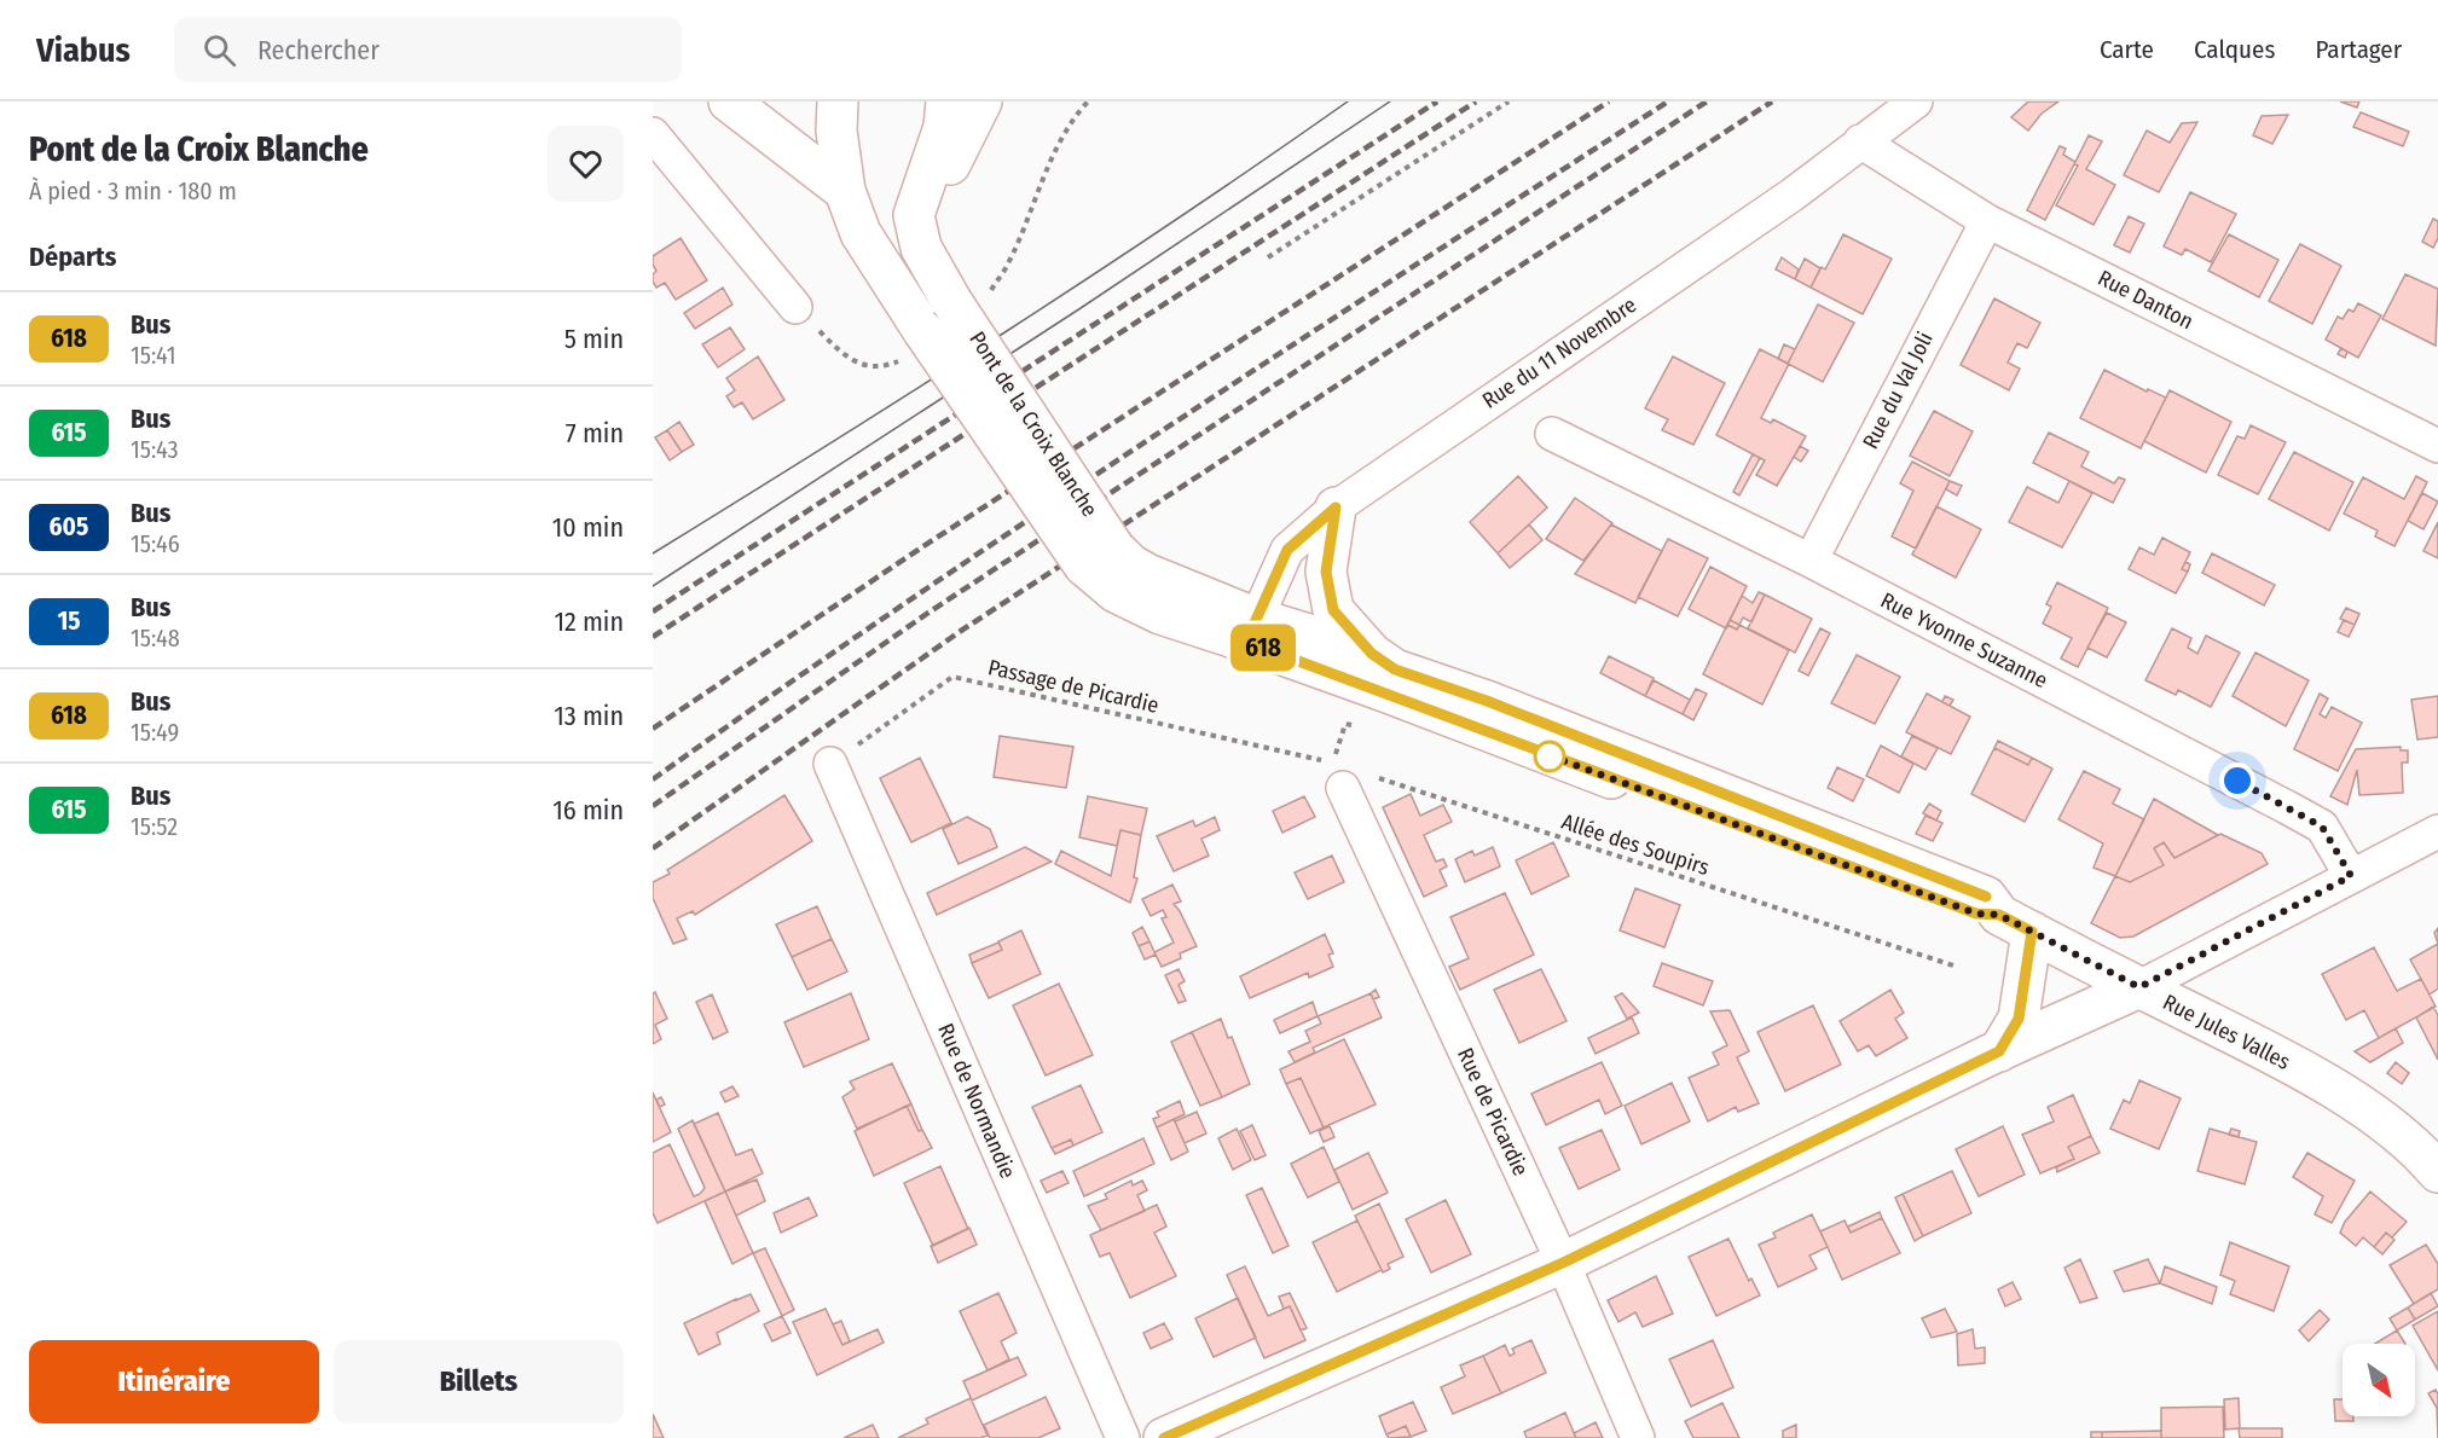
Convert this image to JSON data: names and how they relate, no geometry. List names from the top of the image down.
{
  "streets": {
    "street": [
      "Rue Danton",
      "Rue du 11 Novembre",
      "Rue du Val Joli",
      "Pont de la Croix Blanche",
      "Rue Yvonne Suzanne",
      "Rue Jules Valles",
      "Rue de Normandie",
      "Rue de Picardie"
    ],
    "path": ["Passage de Picardie", "Allée des Soupirs"]
  },
  "crossings": [
    ["Rue Danton", "Rue du 11 Novembre"],
    ["Rue Danton", "Rue du Val Joli"],
    ["Rue du 11 Novembre", "Rue Jules Valles"],
    ["Rue du Val Joli", "Rue Yvonne Suzanne"],
    ["Pont de la Croix Blanche", "Rue Jules Valles"],
    ["Passage de Picardie", "Rue de Normandie"],
    ["Passage de Picardie", "Rue de Picardie"]
  ],
  "lines": ["bus line 618"],
  "north": "bottom right",
  "page": {
    "header": "Viabus",
    "search": "Rechercher",
    "nav": ["Carte", "Calques", "Partager"],
    "heading": [
      ["Pont de la Croix Blanche", "À pied · 3 min · 180 m"],
      "Départs"
    ],
    "on_map": "618",
    "list": [
      {
        "mark": "618",
        "name": "Bus",
        "note": "15:41",
        "value": "5 min"
      },
      {
        "mark": "615",
        "name": "Bus",
        "note": "15:43",
        "value": "7 min"
      },
      {
        "mark": "605",
        "name": "Bus",
        "note": "15:46",
        "value": "10 min"
      },
      {
        "mark": "15",
        "name": "Bus",
        "note": "15:48",
        "value": "12 min"
      },
      {
        "mark": "618",
        "name": "Bus",
        "note": "15:49",
        "value": "13 min"
      },
      {
        "mark": "615",
        "name": "Bus",
        "note": "15:52",
        "value": "16 min"
      }
    ],
    "buttons": ["Itinéraire", "Billets"]
  }
}
